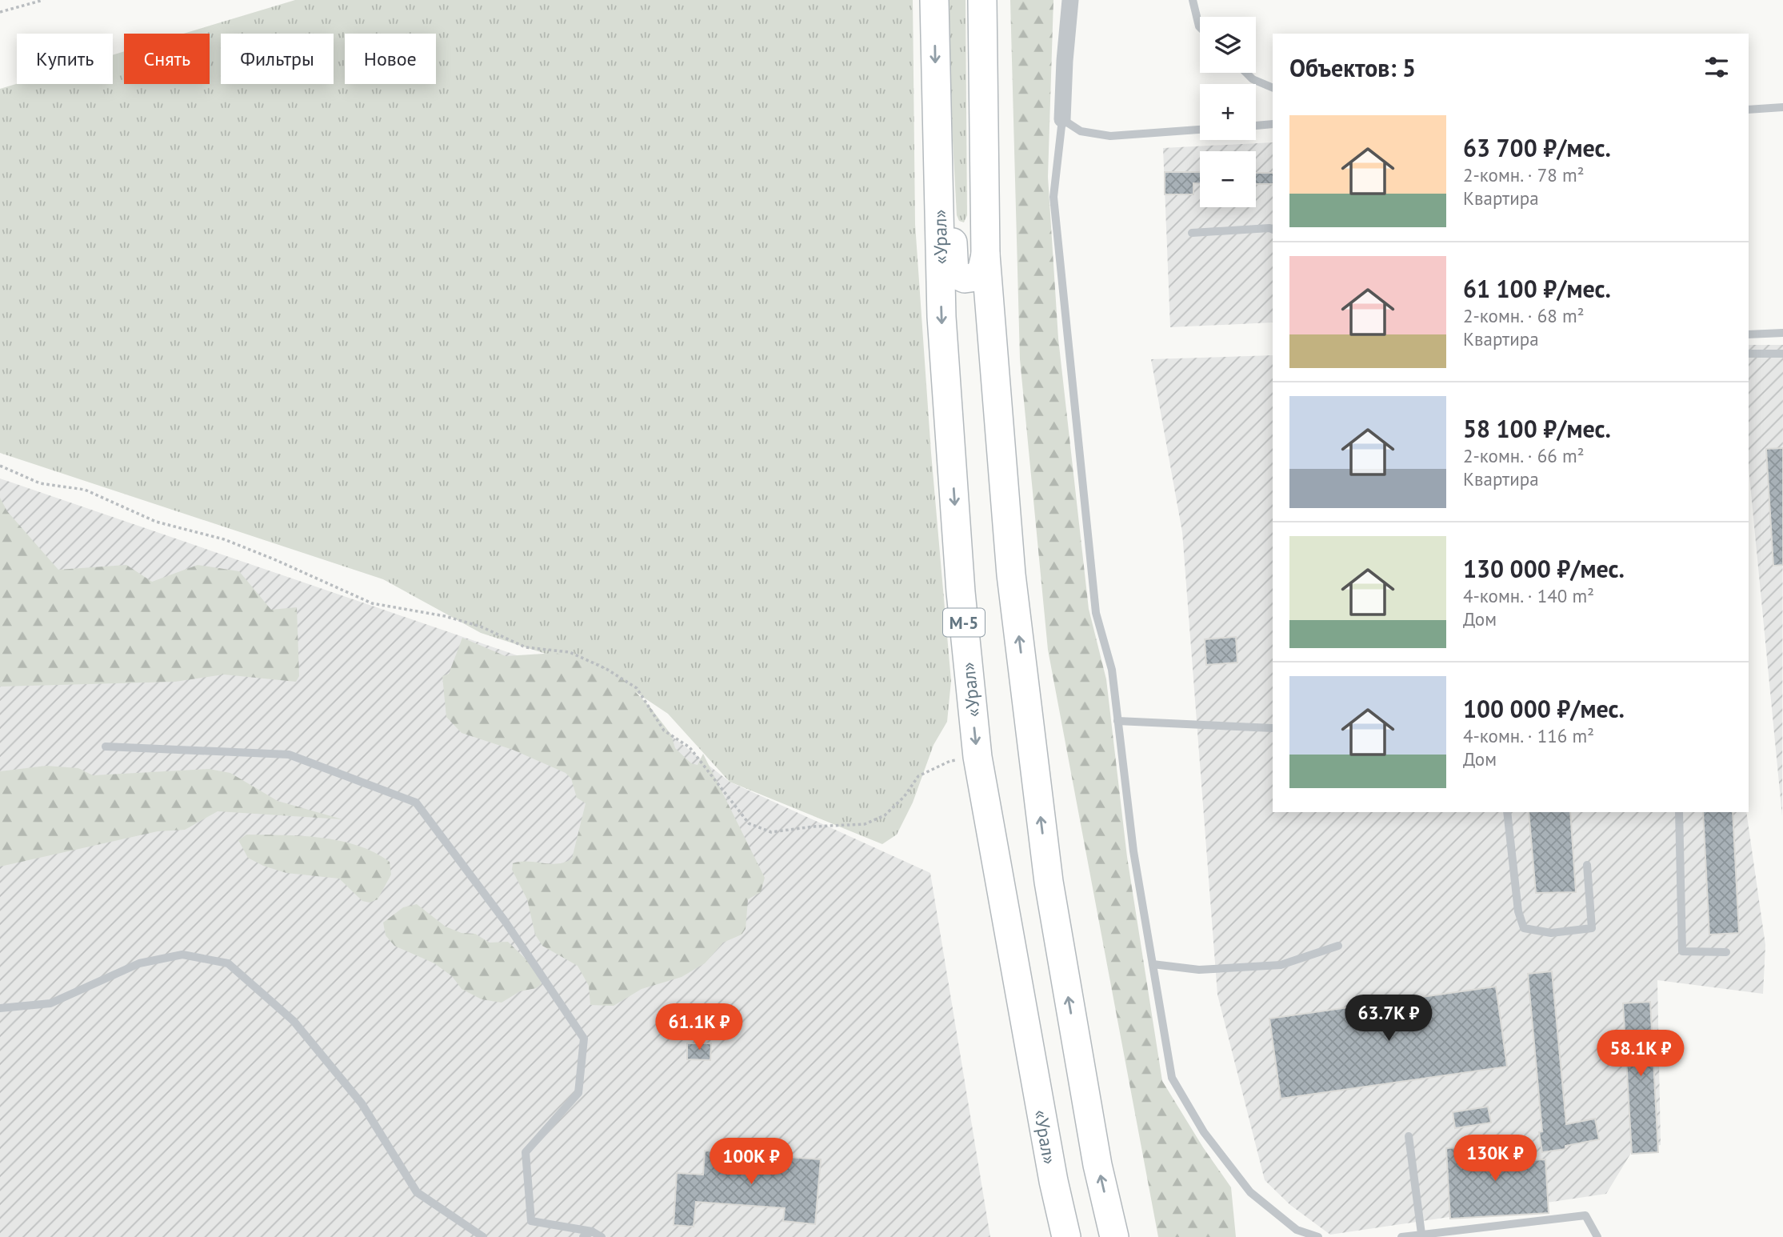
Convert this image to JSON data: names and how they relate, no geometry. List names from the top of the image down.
{
  "streets": {
    "main road": ["«Урал»", "М-5"]
  },
  "page": {
    "map_buttons": ["+", "−"],
    "chip": [
      "Купить",
      "Снять",
      "Фильтры",
      "Новое"
    ],
    "heading": "Объектов: 5",
    "list": [
      {
        "name": "63 700 ₽/мес.",
        "note": "2-комн. · 78 m² · Квартира"
      },
      {
        "name": "61 100 ₽/мес.",
        "note": "2-комн. · 68 m² · Квартира"
      },
      {
        "name": "58 100 ₽/мес.",
        "note": "2-комн. · 66 m² · Квартира"
      },
      {
        "name": "130 000 ₽/мес.",
        "note": "4-комн. · 140 m² · Дом"
      },
      {
        "name": "100 000 ₽/мес.",
        "note": "4-комн. · 116 m² · Дом"
      }
    ],
    "price": [
      "63.7K ₽",
      "61.1K ₽",
      "58.1K ₽",
      "130K ₽",
      "100K ₽"
    ]
  }
}
